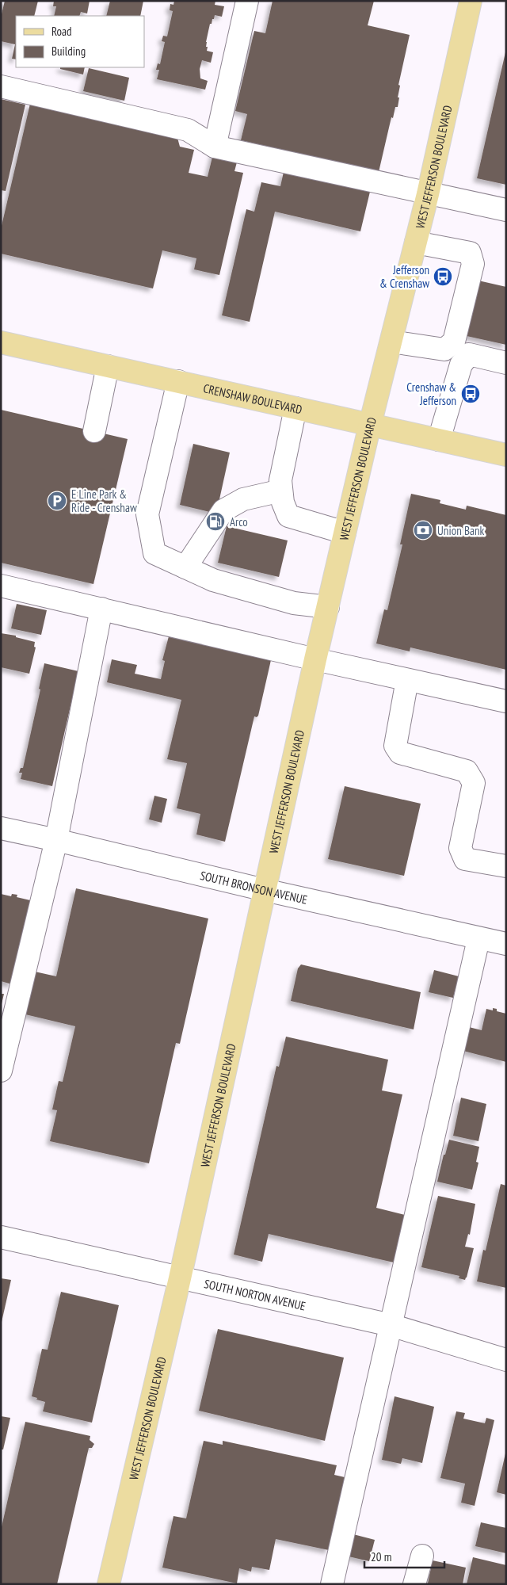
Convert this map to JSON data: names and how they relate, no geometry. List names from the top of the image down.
{
  "streets": {
    "main road": ["WEST JEFFERSON BOULEVARD", "CRENSHAW BOULEVARD"],
    "street": ["SOUTH BRONSON AVENUE", "SOUTH NORTON AVENUE"]
  },
  "crossings": [
    ["WEST JEFFERSON BOULEVARD", "CRENSHAW BOULEVARD"],
    ["WEST JEFFERSON BOULEVARD", "SOUTH BRONSON AVENUE"],
    ["WEST JEFFERSON BOULEVARD", "SOUTH NORTON AVENUE"]
  ],
  "places": {
    "bus stop": ["Jefferson & Crenshaw", "Crenshaw & Jefferson"],
    "parking": ["E Line Park & Ride - Crenshaw"],
    "fuel station": ["Arco"],
    "bank": ["Union Bank"]
  },
  "legend": ["Road", "Building"],
  "scale_bar": "20 m"
}
